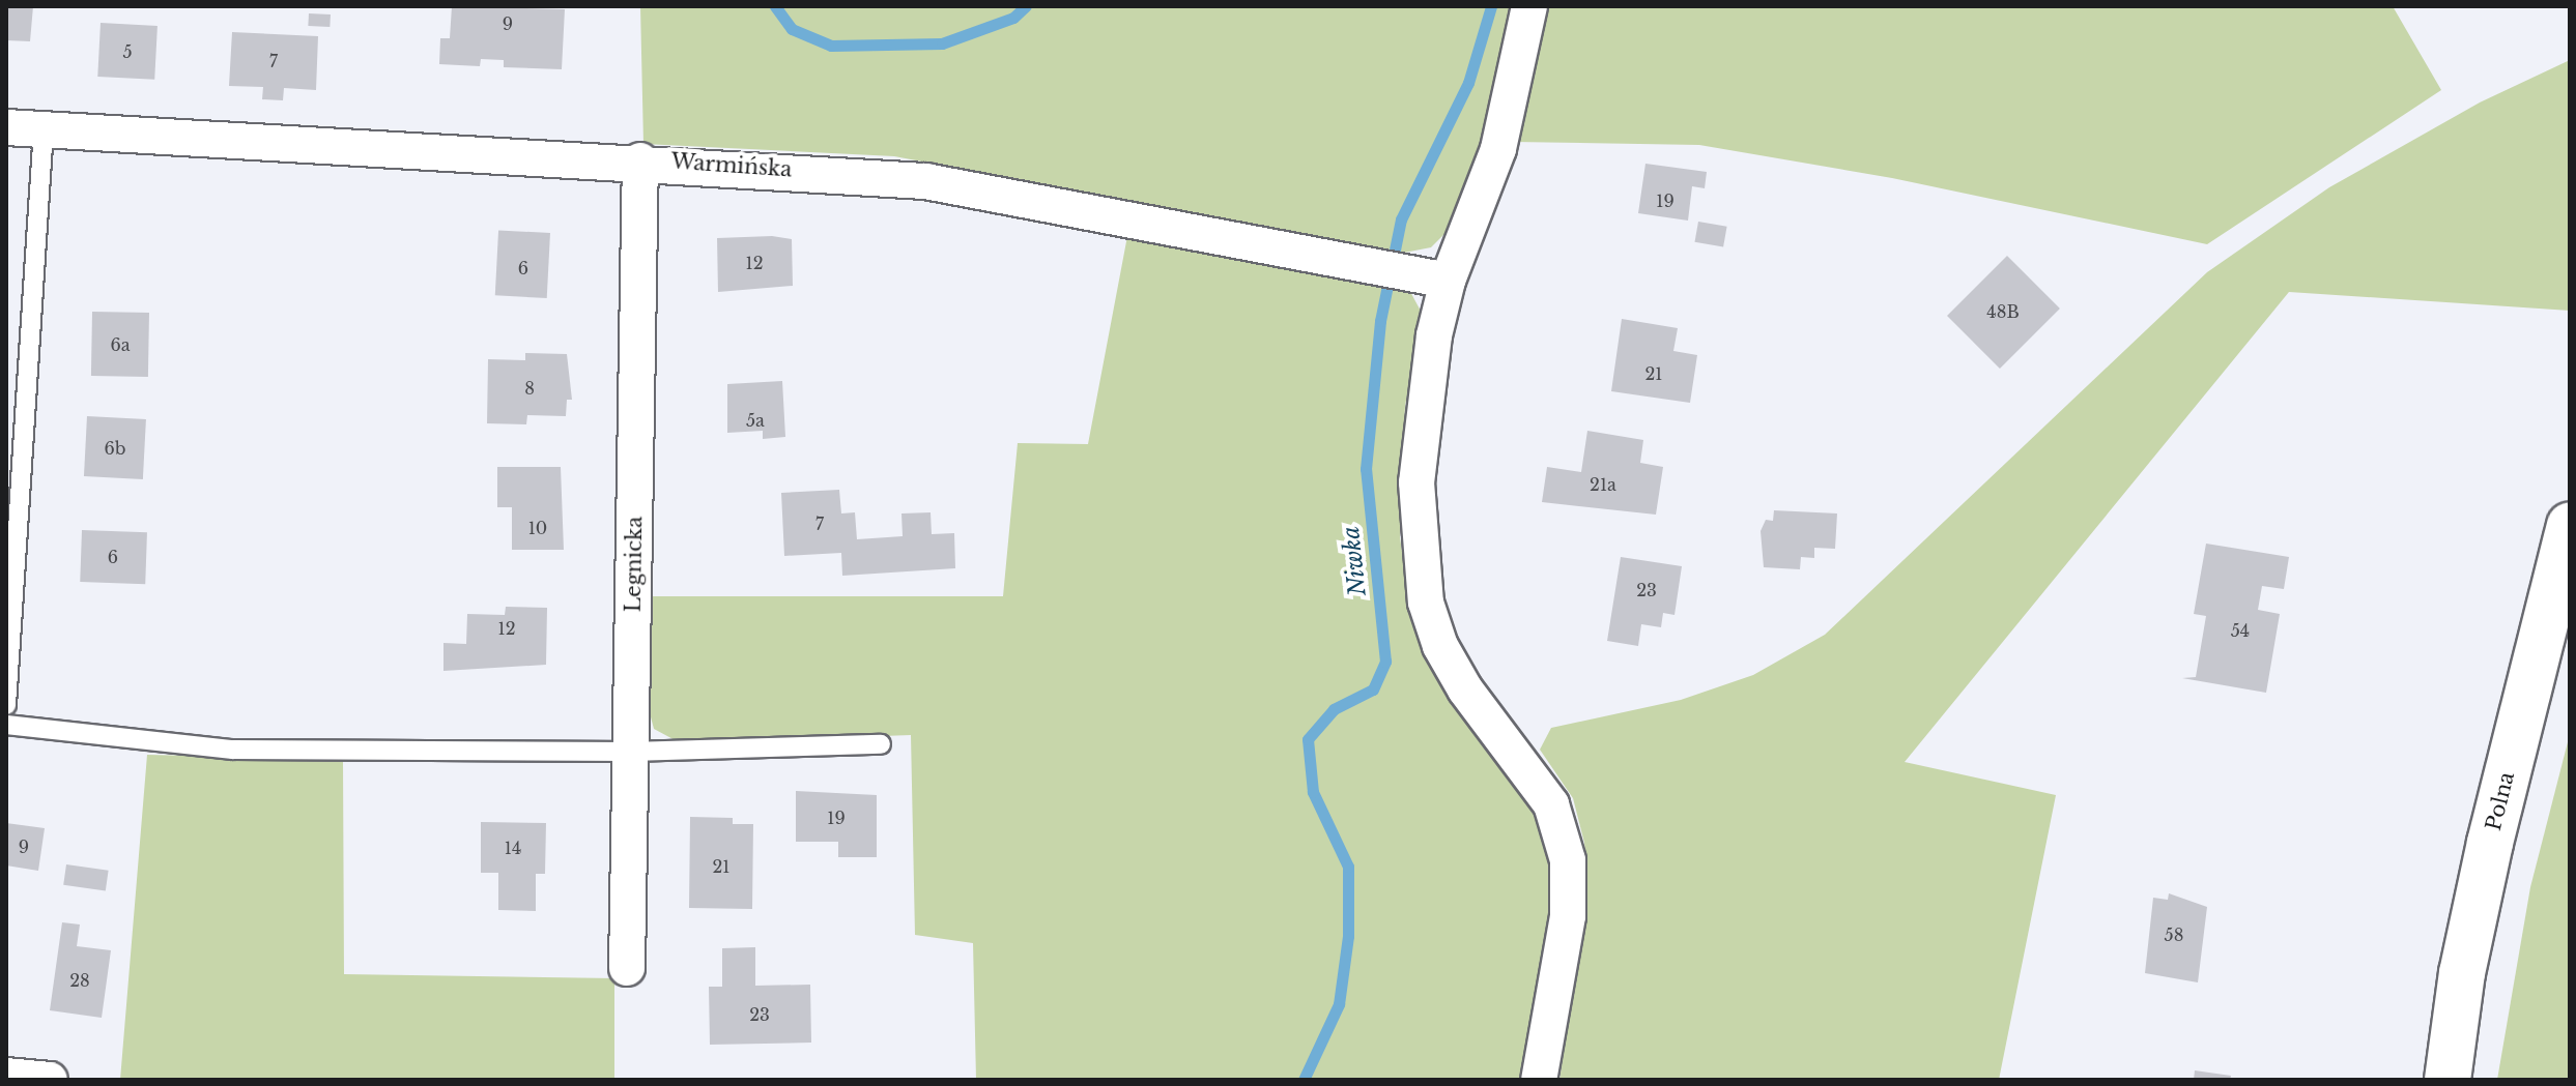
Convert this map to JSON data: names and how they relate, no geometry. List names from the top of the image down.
{
  "streets": {
    "street": ["Warmińska", "Legnicka", "Polna"]
  },
  "crossings": [
    ["Warmińska", "Legnicka"]
  ],
  "water": ["Niwka"],
  "house_numbers": [
    "9",
    "5",
    "7",
    "19",
    "12",
    "6",
    "48B",
    "6a",
    "21",
    "8",
    "5a",
    "6b",
    "21a",
    "7",
    "10",
    "6",
    "23",
    "12",
    "54",
    "19",
    "9",
    "14",
    "21",
    "58",
    "28",
    "23"
  ]
}
